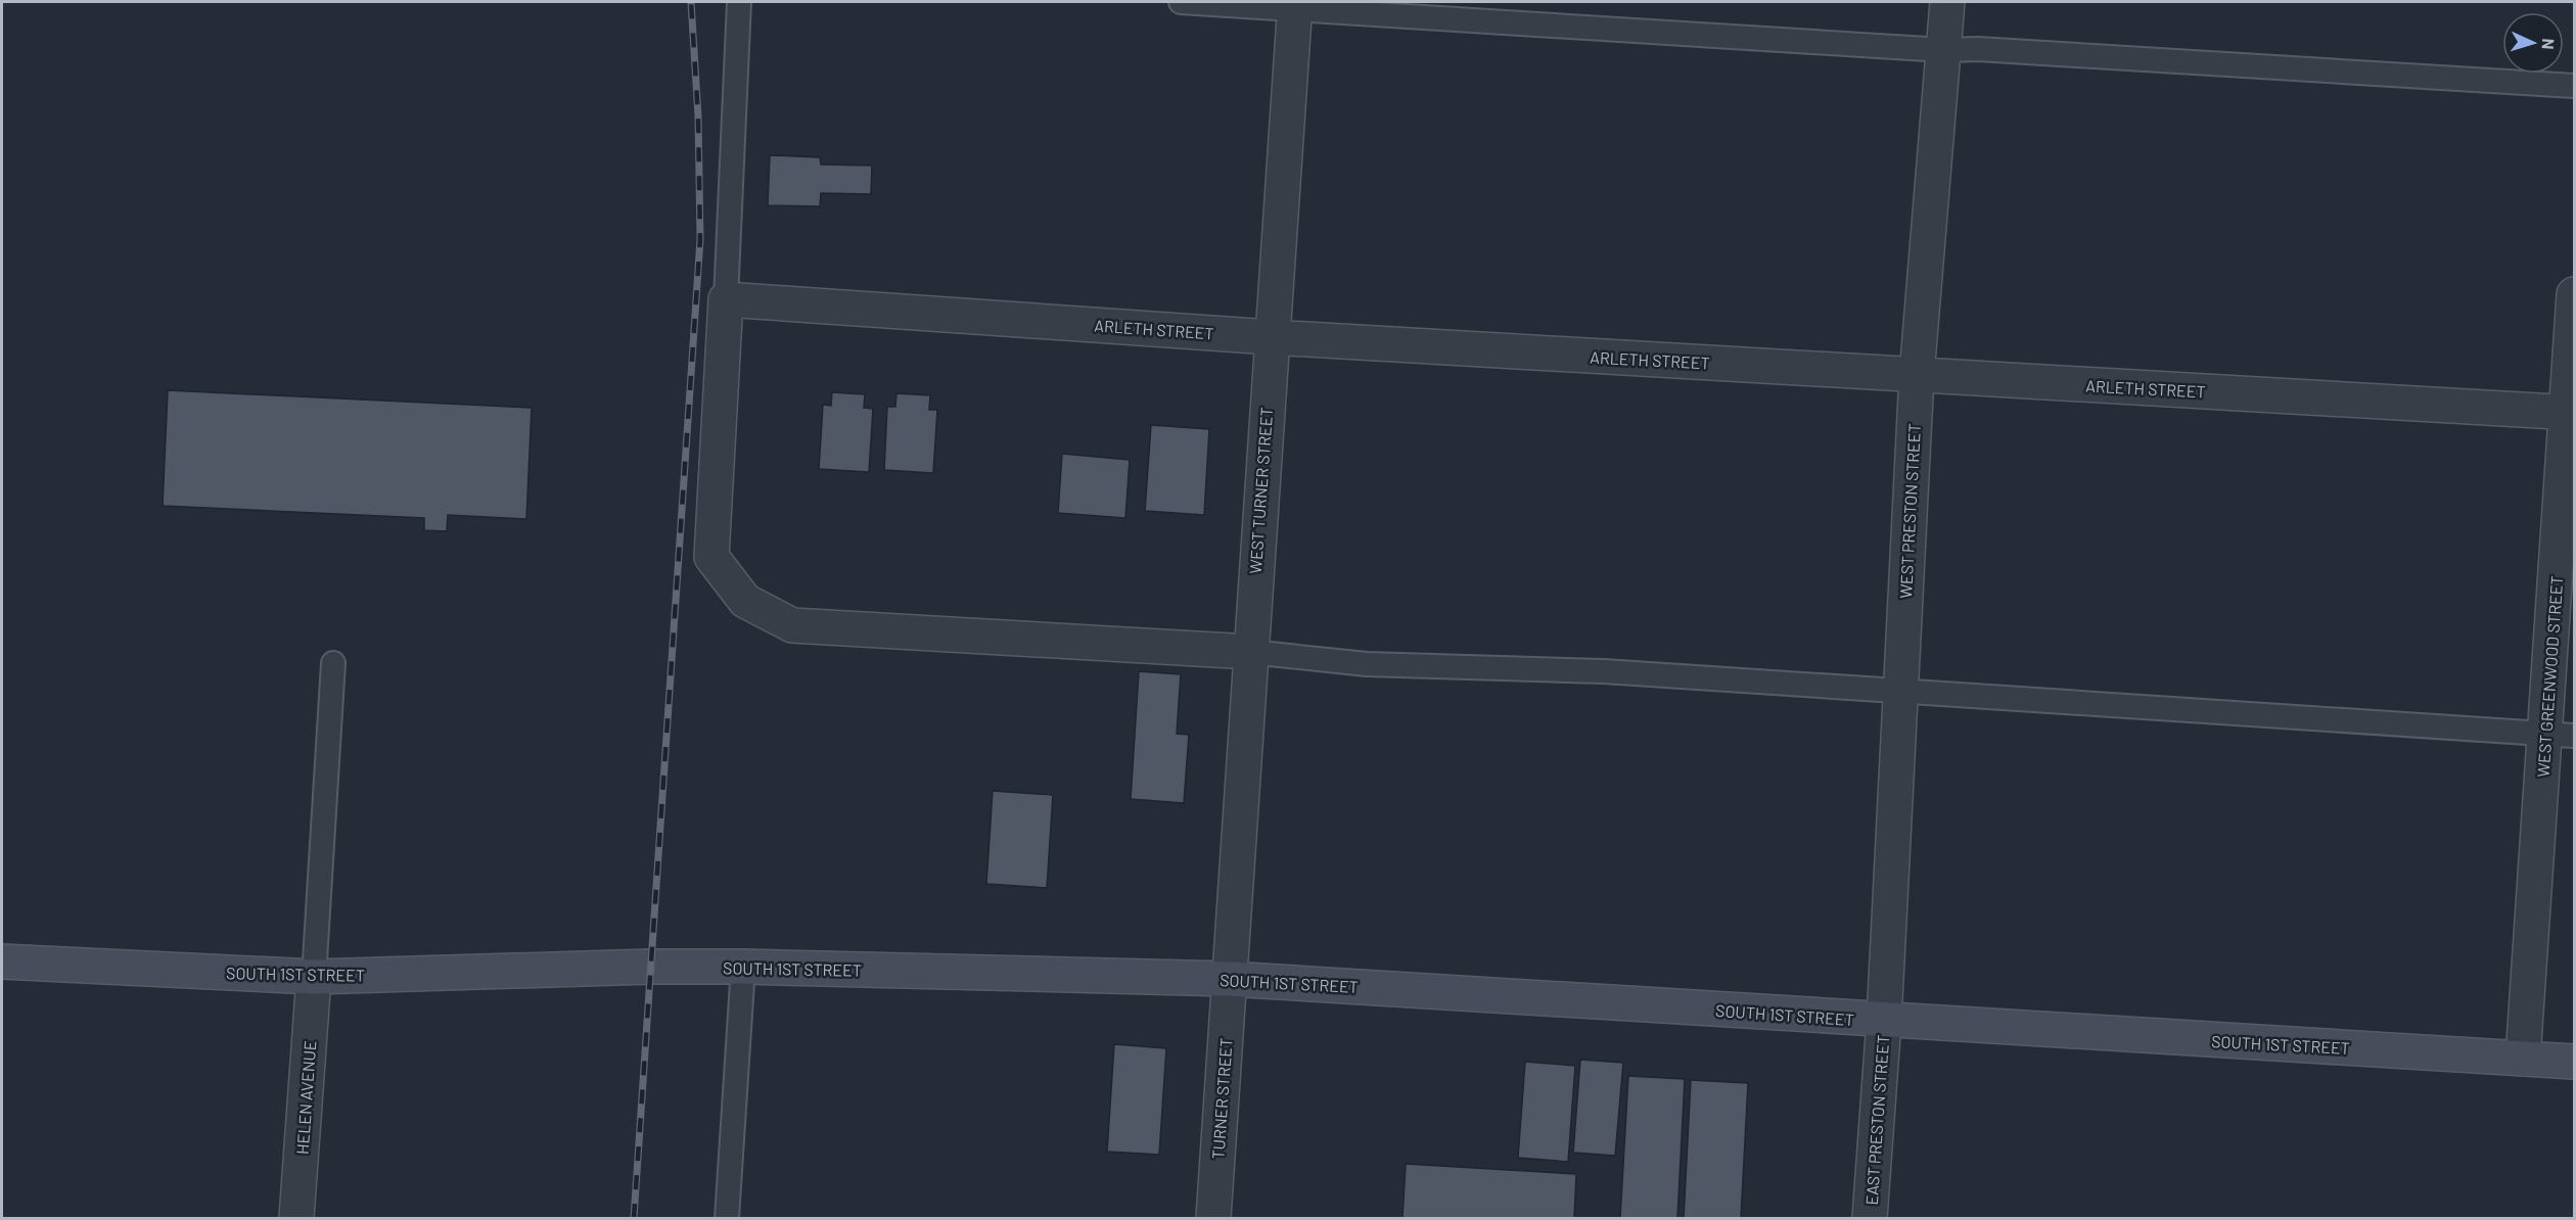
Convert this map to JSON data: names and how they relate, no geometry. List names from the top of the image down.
{
  "streets": {
    "street": [
      "ARLETH STREET",
      "WEST TURNER STREET",
      "WEST PRESTON STREET",
      "WEST GREENWOOD STREET",
      "SOUTH 1ST STREET",
      "HELEN AVENUE",
      "TURNER STREET",
      "EAST PRESTON STREET"
    ]
  },
  "crossings": [
    ["ARLETH STREET", "WEST TURNER STREET"],
    ["ARLETH STREET", "WEST PRESTON STREET"],
    ["ARLETH STREET", "WEST GREENWOOD STREET"],
    ["WEST TURNER STREET", "SOUTH 1ST STREET"],
    ["WEST TURNER STREET", "TURNER STREET"],
    ["WEST PRESTON STREET", "SOUTH 1ST STREET"],
    ["WEST PRESTON STREET", "EAST PRESTON STREET"],
    ["WEST GREENWOOD STREET", "SOUTH 1ST STREET"],
    ["SOUTH 1ST STREET", "HELEN AVENUE"],
    ["SOUTH 1ST STREET", "TURNER STREET"],
    ["SOUTH 1ST STREET", "EAST PRESTON STREET"]
  ],
  "north": "right"
}
